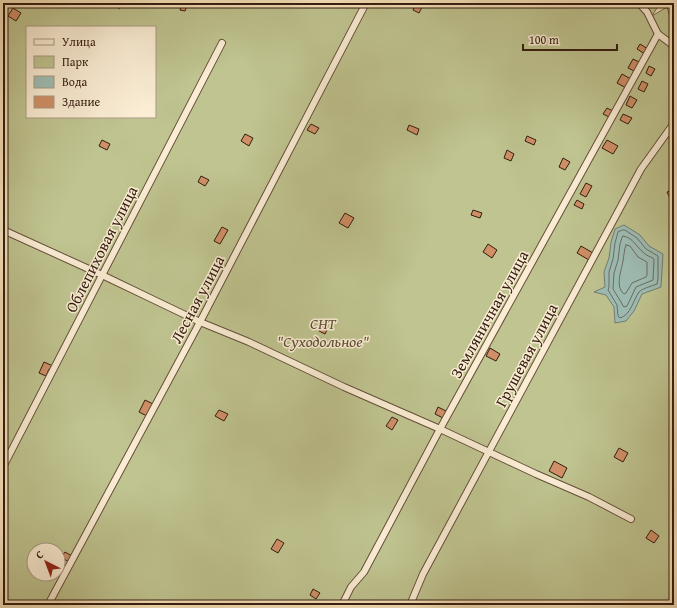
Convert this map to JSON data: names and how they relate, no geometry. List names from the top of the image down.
{
  "streets": {
    "street": [
      "Облепиховая улица",
      "Лесная улица",
      "Земляничная улица",
      "Грушевая улица"
    ]
  },
  "parks": ["СНТ \"Суходольное\""],
  "legend": [
    "Улица",
    "Парк",
    "Вода",
    "Здание"
  ],
  "scale_bar": "100 m",
  "north": "top left"
}
